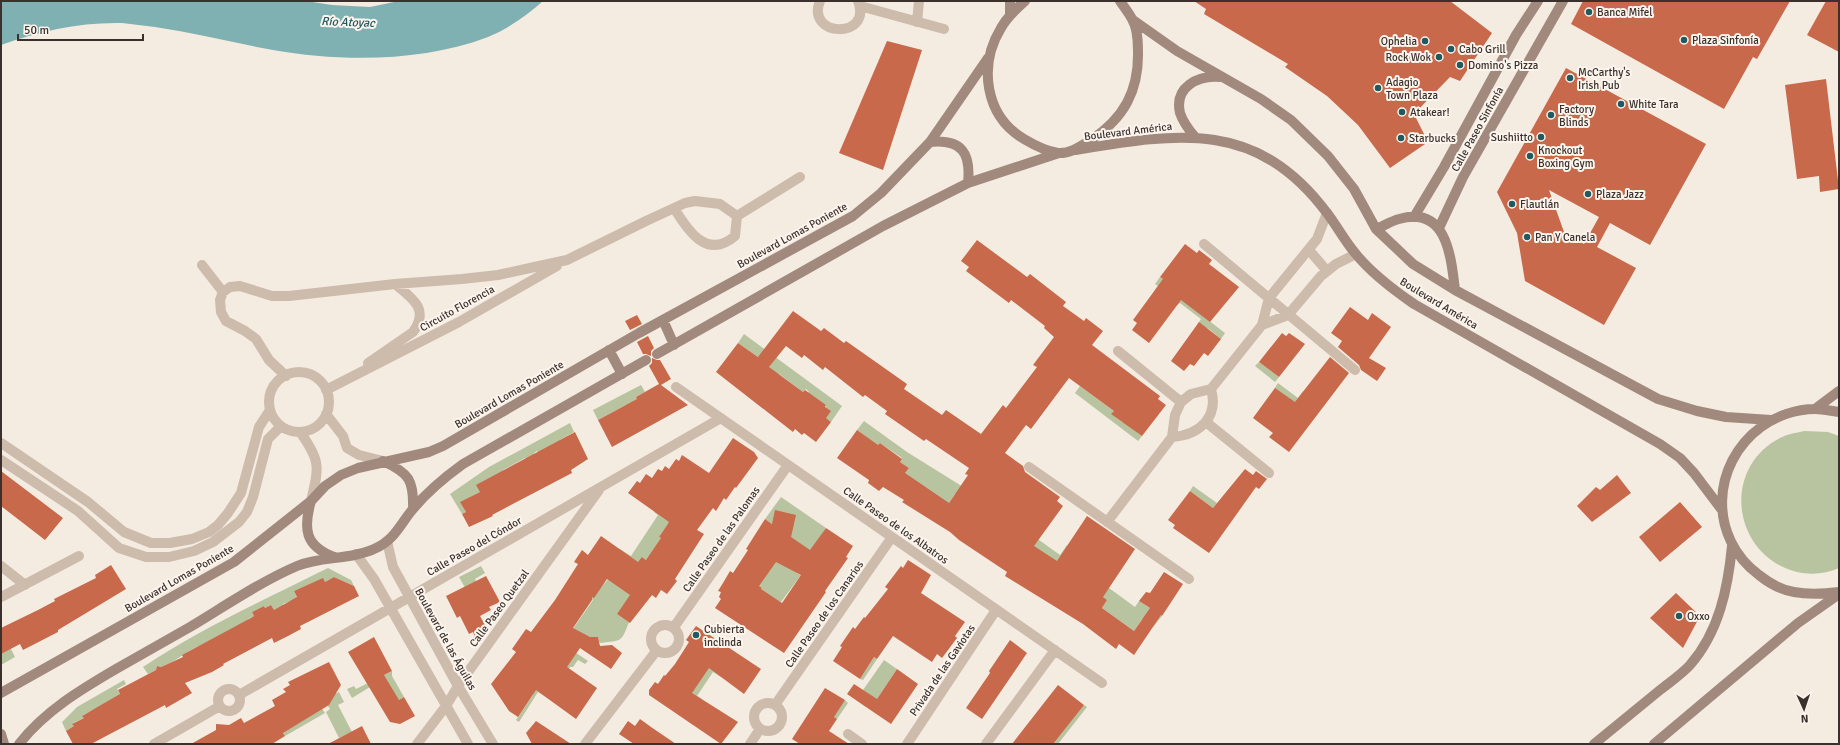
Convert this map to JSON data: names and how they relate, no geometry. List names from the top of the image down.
{
  "streets": {
    "street": [
      "Calle Paseo Sinfonía",
      "Boulevard América",
      "Boulevard Lomas Poniente",
      "Circuito Florencia",
      "Calle Paseo de los Albatros",
      "Calle Paseo de las Palomas",
      "Calle Paseo del Cóndor",
      "Calle Paseo Quetzal",
      "Calle Paseo de los Canarios",
      "Boulevard de las Águilas",
      "Privada de las Gaviotas"
    ]
  },
  "crossings": [
    ["Boulevard Lomas Poniente", "Boulevard de las Águilas"],
    ["Calle Paseo de los Albatros", "Calle Paseo de las Palomas"],
    ["Calle Paseo de los Albatros", "Calle Paseo del Cóndor"],
    ["Calle Paseo de los Albatros", "Calle Paseo de los Canarios"],
    ["Calle Paseo de los Albatros", "Privada de las Gaviotas"],
    ["Calle Paseo del Cóndor", "Calle Paseo Quetzal"],
    ["Calle Paseo del Cóndor", "Boulevard de las Águilas"],
    ["Calle Paseo Quetzal", "Boulevard de las Águilas"]
  ],
  "water": ["Río Atoyac"],
  "places": [
    "Banca Mifel",
    "Plaza Sinfonía",
    "Ophelia",
    "Cabo Grill",
    "Rock Wok",
    "Domino's Pizza",
    "McCarthy's Irish Pub",
    "Adagio Town Plaza",
    "White Tara",
    "Atakear!",
    "Factory Blinds",
    "Sushiitto",
    "Starbucks",
    "Knockout Boxing Gym",
    "Plaza Jazz",
    "Flautlán",
    "Pan Y Canela",
    "Oxxo",
    "Cubierta inclinda"
  ],
  "scale_bar": "50 m",
  "north": "bottom"
}
